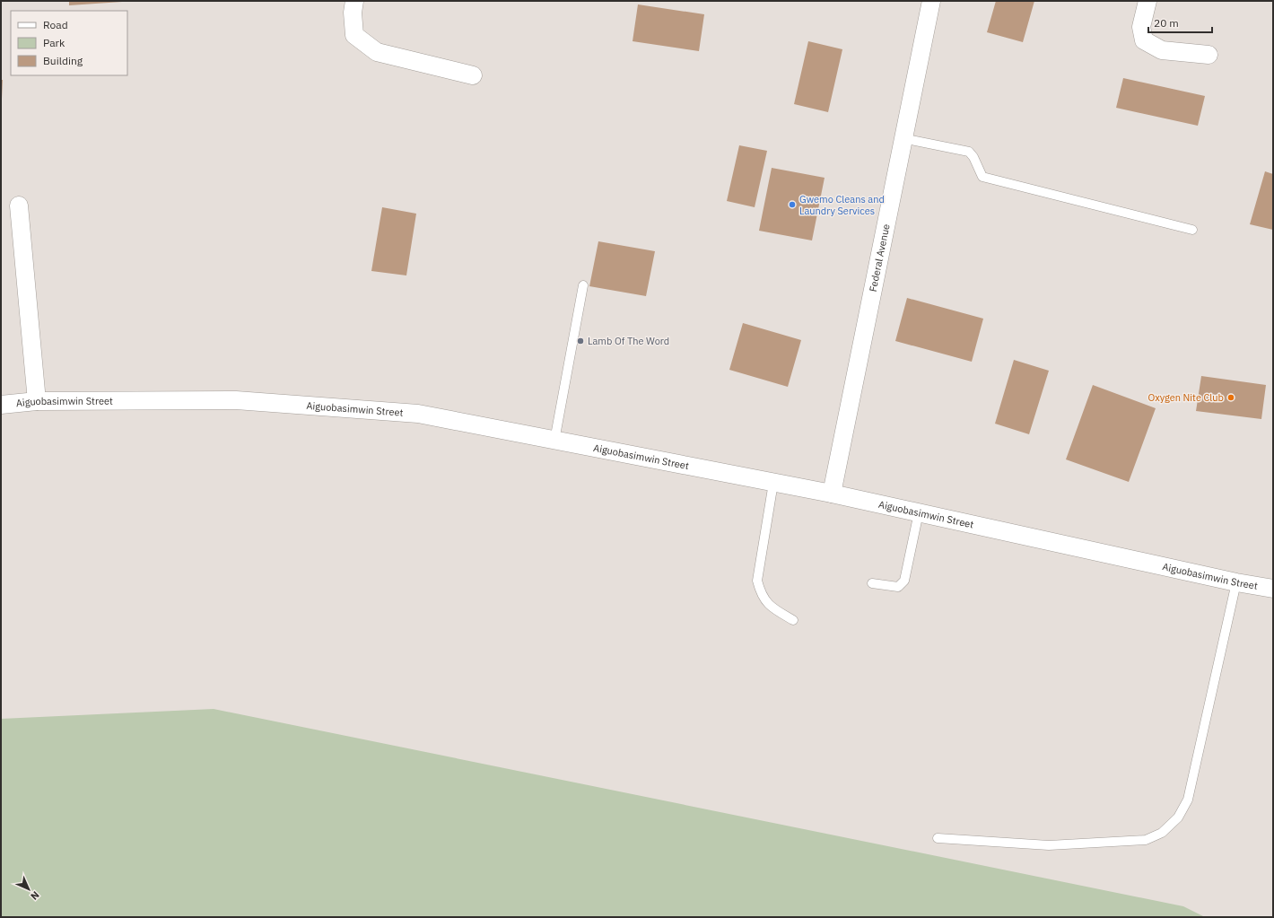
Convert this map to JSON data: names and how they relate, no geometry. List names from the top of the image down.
{
  "streets": {
    "street": ["Federal Avenue", "Aiguobasimwin Street"]
  },
  "crossings": [
    ["Federal Avenue", "Aiguobasimwin Street"]
  ],
  "places": ["Gwemo Cleans and Laundry Services", "Lamb Of The Word", "Oxygen Nite Club"],
  "legend": ["Road", "Park", "Building"],
  "scale_bar": "20 m",
  "north": "bottom right"
}
